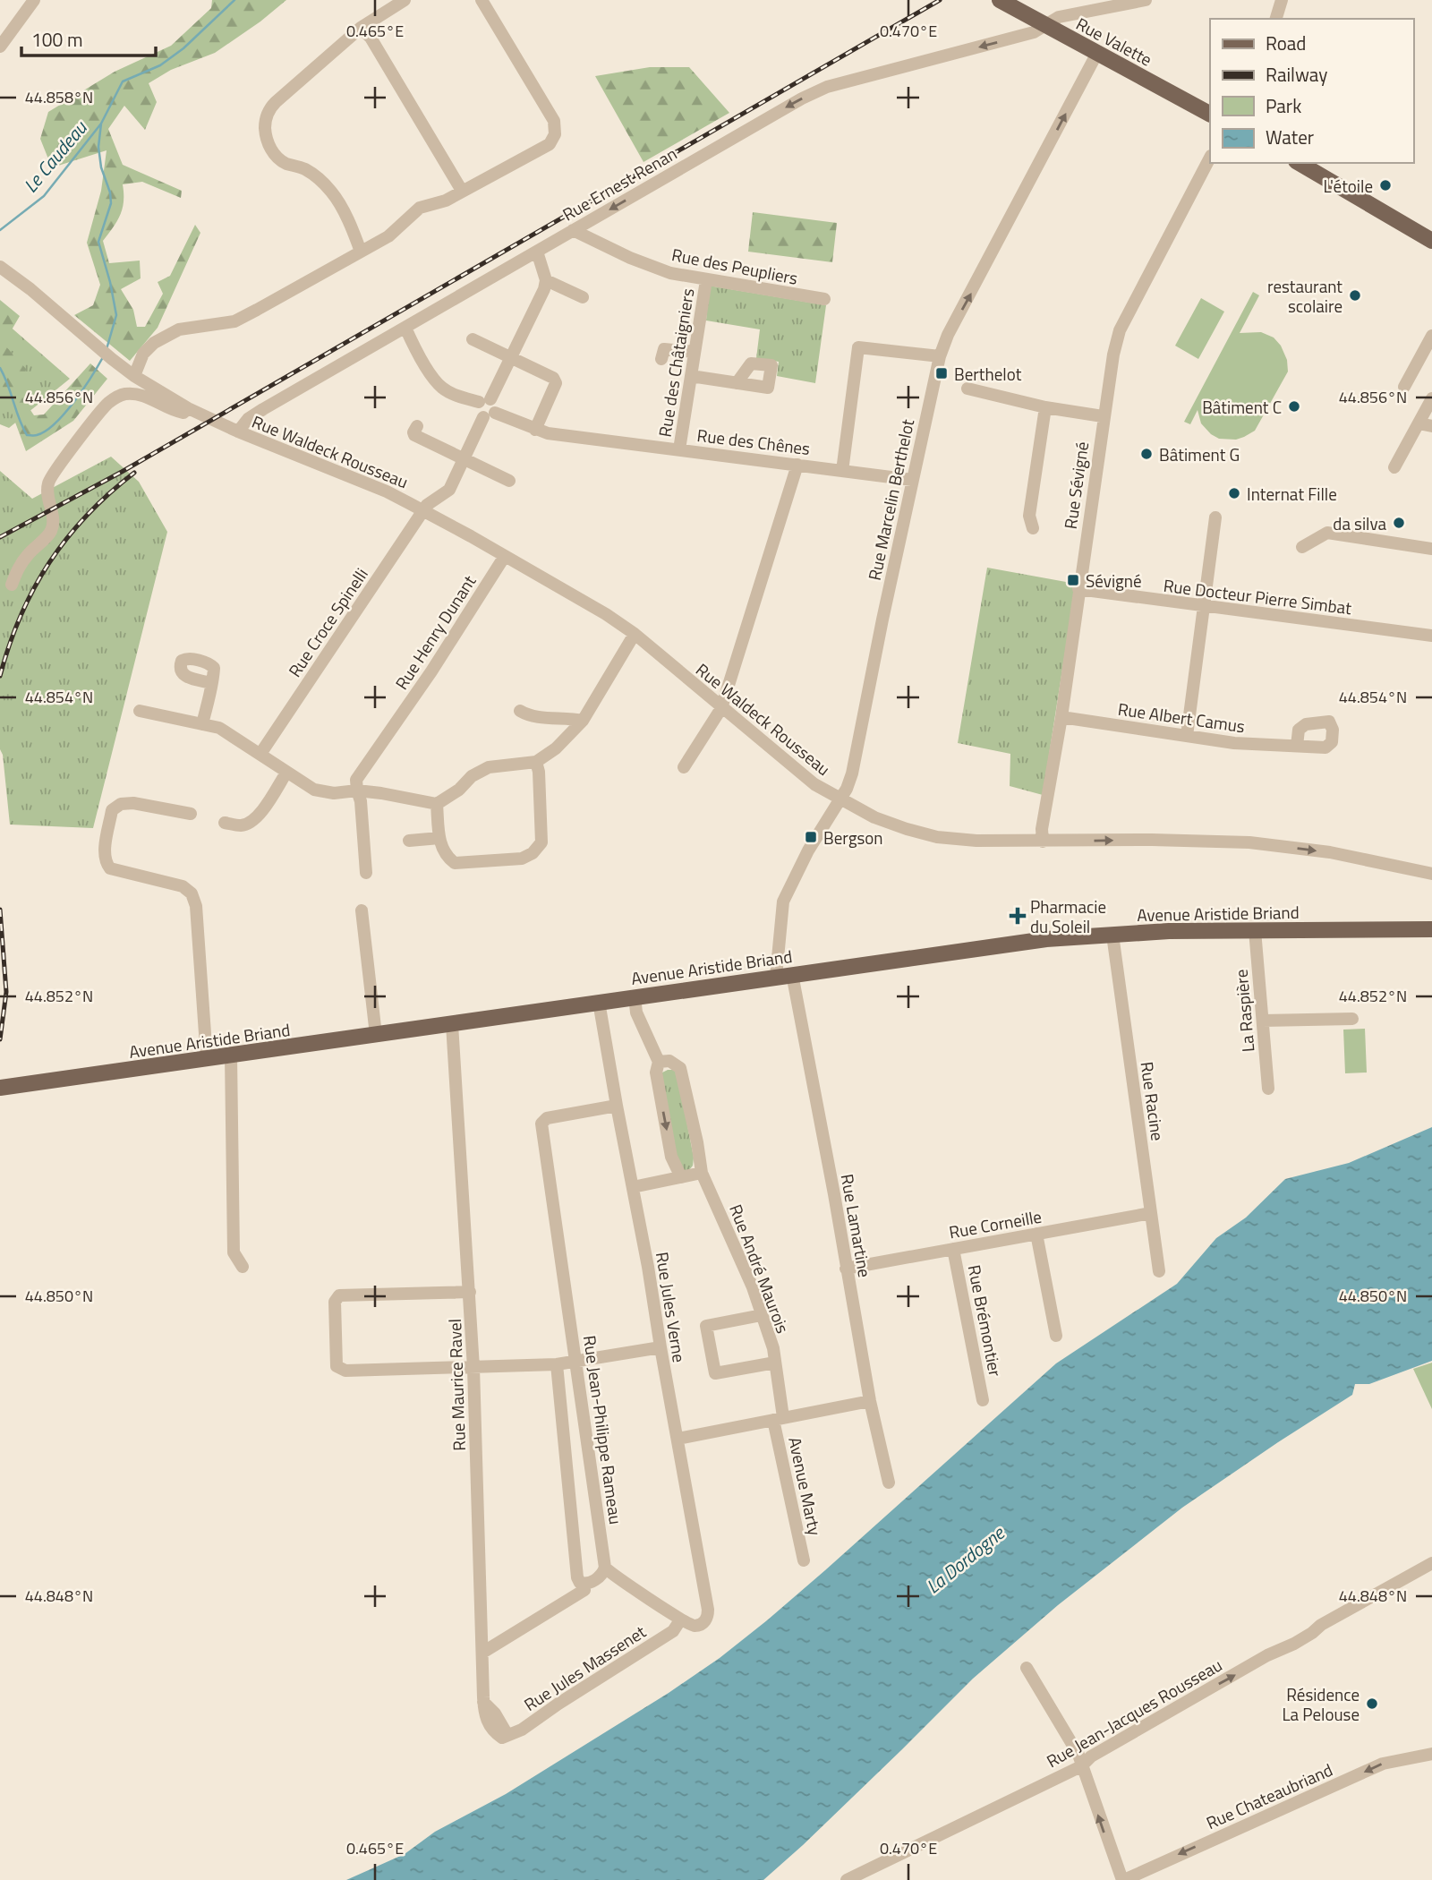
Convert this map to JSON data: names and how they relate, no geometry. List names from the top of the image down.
{
  "streets": {
    "main road": ["Rue Valette", "Avenue Aristide Briand"],
    "street": [
      "Rue Ernest Renan",
      "Rue des Peupliers",
      "Rue des Châtaigniers",
      "Rue des Chênes",
      "Rue Waldeck Rousseau",
      "Rue Sévigné",
      "Rue Marcelin Berthelot",
      "Rue Docteur Pierre Simbat",
      "Rue Croce Spinelli",
      "Rue Henry Dunant",
      "Rue Albert Camus",
      "La Raspière",
      "Rue Racine",
      "Rue Corneille",
      "Rue Lamartine",
      "Rue André Maurois",
      "Rue Jules Verne",
      "Rue Brémontier",
      "Rue Maurice Ravel",
      "Rue Jean-Philippe Rameau",
      "Avenue Marty",
      "Rue Jules Massenet",
      "Rue Jean-Jacques Rousseau",
      "Rue Chateaubriand"
    ]
  },
  "crossings": [
    ["Rue Valette", "Rue Ernest Renan"],
    ["Rue Valette", "Rue Marcelin Berthelot"],
    ["Rue Ernest Renan", "Rue des Peupliers"],
    ["Rue Ernest Renan", "Rue des Chênes"],
    ["Rue Ernest Renan", "Rue Waldeck Rousseau"],
    ["Rue des Peupliers", "Rue des Châtaigniers"],
    ["Rue des Châtaigniers", "Rue des Chênes"],
    ["Rue des Chênes", "Rue Marcelin Berthelot"],
    ["Rue des Chênes", "Rue Croce Spinelli"],
    ["Rue Waldeck Rousseau", "Rue Sévigné"],
    ["Rue Waldeck Rousseau", "Rue Marcelin Berthelot"],
    ["Rue Waldeck Rousseau", "Rue Croce Spinelli"],
    ["Rue Waldeck Rousseau", "Rue Henry Dunant"],
    ["Rue Sévigné", "Rue Docteur Pierre Simbat"],
    ["Rue Sévigné", "Rue Albert Camus"],
    ["Rue Marcelin Berthelot", "Avenue Aristide Briand"],
    ["Rue Marcelin Berthelot", "Rue Lamartine"],
    ["Avenue Aristide Briand", "La Raspière"],
    ["Avenue Aristide Briand", "Rue Racine"],
    ["Avenue Aristide Briand", "Rue Lamartine"],
    ["Avenue Aristide Briand", "Rue Jules Verne"],
    ["Avenue Aristide Briand", "Rue Maurice Ravel"],
    ["Rue Racine", "Rue Corneille"],
    ["Rue Corneille", "Rue Lamartine"],
    ["Rue Corneille", "Rue Brémontier"],
    ["Rue André Maurois", "Avenue Marty"],
    ["Rue Jules Verne", "Rue Jean-Philippe Rameau"],
    ["Rue Jules Verne", "Rue Jules Massenet"],
    ["Rue Maurice Ravel", "Rue Jules Massenet"]
  ],
  "one_way": ["Rue Ernest Renan", "Rue Jean-Jacques Rousseau", "Rue Chateaubriand"],
  "water": ["Le Caudeau", "La Dordogne"],
  "places": {
    "other": [
      "L'étoile",
      "restaurant scolaire",
      "Bâtiment C",
      "Bâtiment G",
      "Internat Fille",
      "da silva",
      "Résidence La Pelouse"
    ],
    "transit": ["Berthelot", "Sévigné", "Bergson"],
    "health": ["Pharmacie du Soleil"]
  },
  "legend": [
    "Road",
    "Railway",
    "Park",
    "Water"
  ],
  "scale_bar": "100 m",
  "coordinates": [
    "0.465°E",
    "0.470°E",
    "44.858°N",
    "44.856°N",
    "44.854°N",
    "44.852°N",
    "44.850°N",
    "44.848°N"
  ]
}
